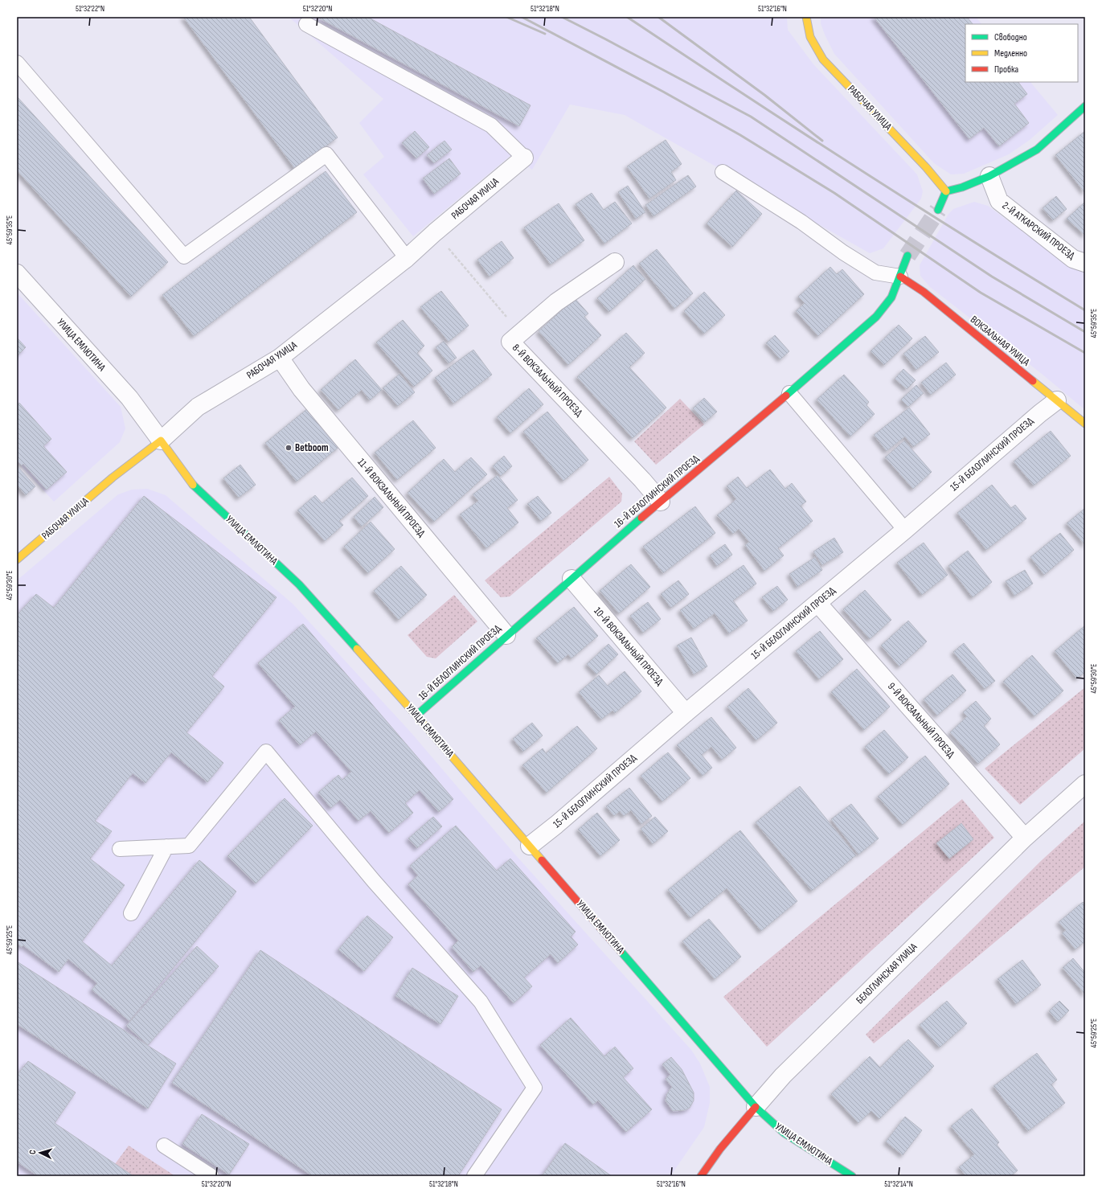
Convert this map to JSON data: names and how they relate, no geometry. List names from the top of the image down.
{
  "streets": {
    "street": [
      "РАБОЧАЯ УЛИЦА",
      "2-Й АТКАРСКИЙ ПРОЕЗД",
      "ВОКЗАЛЬНАЯ УЛИЦА",
      "УЛИЦА ЕМЛЮТИНА",
      "8-Й ВОКЗАЛЬНЫЙ ПРОЕЗД",
      "15-Й БЕЛОГЛИНСКИЙ ПРОЕЗД",
      "16-Й БЕЛОГЛИНСКИЙ ПРОЕЗД",
      "11-Й ВОКЗАЛЬНЫЙ ПРОЕЗД",
      "10-Й ВОКЗАЛЬНЫЙ ПРОЕЗД",
      "9-Й ВОКЗАЛЬНЫЙ ПРОЕЗД",
      "БЕЛОГЛИНСКАЯ УЛИЦА"
    ]
  },
  "crossings": [
    ["РАБОЧАЯ УЛИЦА", "УЛИЦА ЕМЛЮТИНА"],
    ["РАБОЧАЯ УЛИЦА", "11-Й ВОКЗАЛЬНЫЙ ПРОЕЗД"],
    ["ВОКЗАЛЬНАЯ УЛИЦА", "15-Й БЕЛОГЛИНСКИЙ ПРОЕЗД"],
    ["ВОКЗАЛЬНАЯ УЛИЦА", "16-Й БЕЛОГЛИНСКИЙ ПРОЕЗД"],
    ["УЛИЦА ЕМЛЮТИНА", "15-Й БЕЛОГЛИНСКИЙ ПРОЕЗД"],
    ["УЛИЦА ЕМЛЮТИНА", "16-Й БЕЛОГЛИНСКИЙ ПРОЕЗД"],
    ["УЛИЦА ЕМЛЮТИНА", "БЕЛОГЛИНСКАЯ УЛИЦА"],
    ["8-Й ВОКЗАЛЬНЫЙ ПРОЕЗД", "16-Й БЕЛОГЛИНСКИЙ ПРОЕЗД"],
    ["15-Й БЕЛОГЛИНСКИЙ ПРОЕЗД", "10-Й ВОКЗАЛЬНЫЙ ПРОЕЗД"],
    ["15-Й БЕЛОГЛИНСКИЙ ПРОЕЗД", "9-Й ВОКЗАЛЬНЫЙ ПРОЕЗД"],
    ["16-Й БЕЛОГЛИНСКИЙ ПРОЕЗД", "11-Й ВОКЗАЛЬНЫЙ ПРОЕЗД"],
    ["16-Й БЕЛОГЛИНСКИЙ ПРОЕЗД", "10-Й ВОКЗАЛЬНЫЙ ПРОЕЗД"],
    ["9-Й ВОКЗАЛЬНЫЙ ПРОЕЗД", "БЕЛОГЛИНСКАЯ УЛИЦА"]
  ],
  "places": ["Betboom"],
  "legend": ["Свободно", "Медленно", "Пробка"],
  "north": "left",
  "coordinates": [
    "51°32'22\"N",
    "51°32'20\"N",
    "51°32'18\"N",
    "51°32'16\"N",
    "45°59'35\"E",
    "45°59'30\"E",
    "45°59'25\"E",
    "51°32'14\"N"
  ]
}
